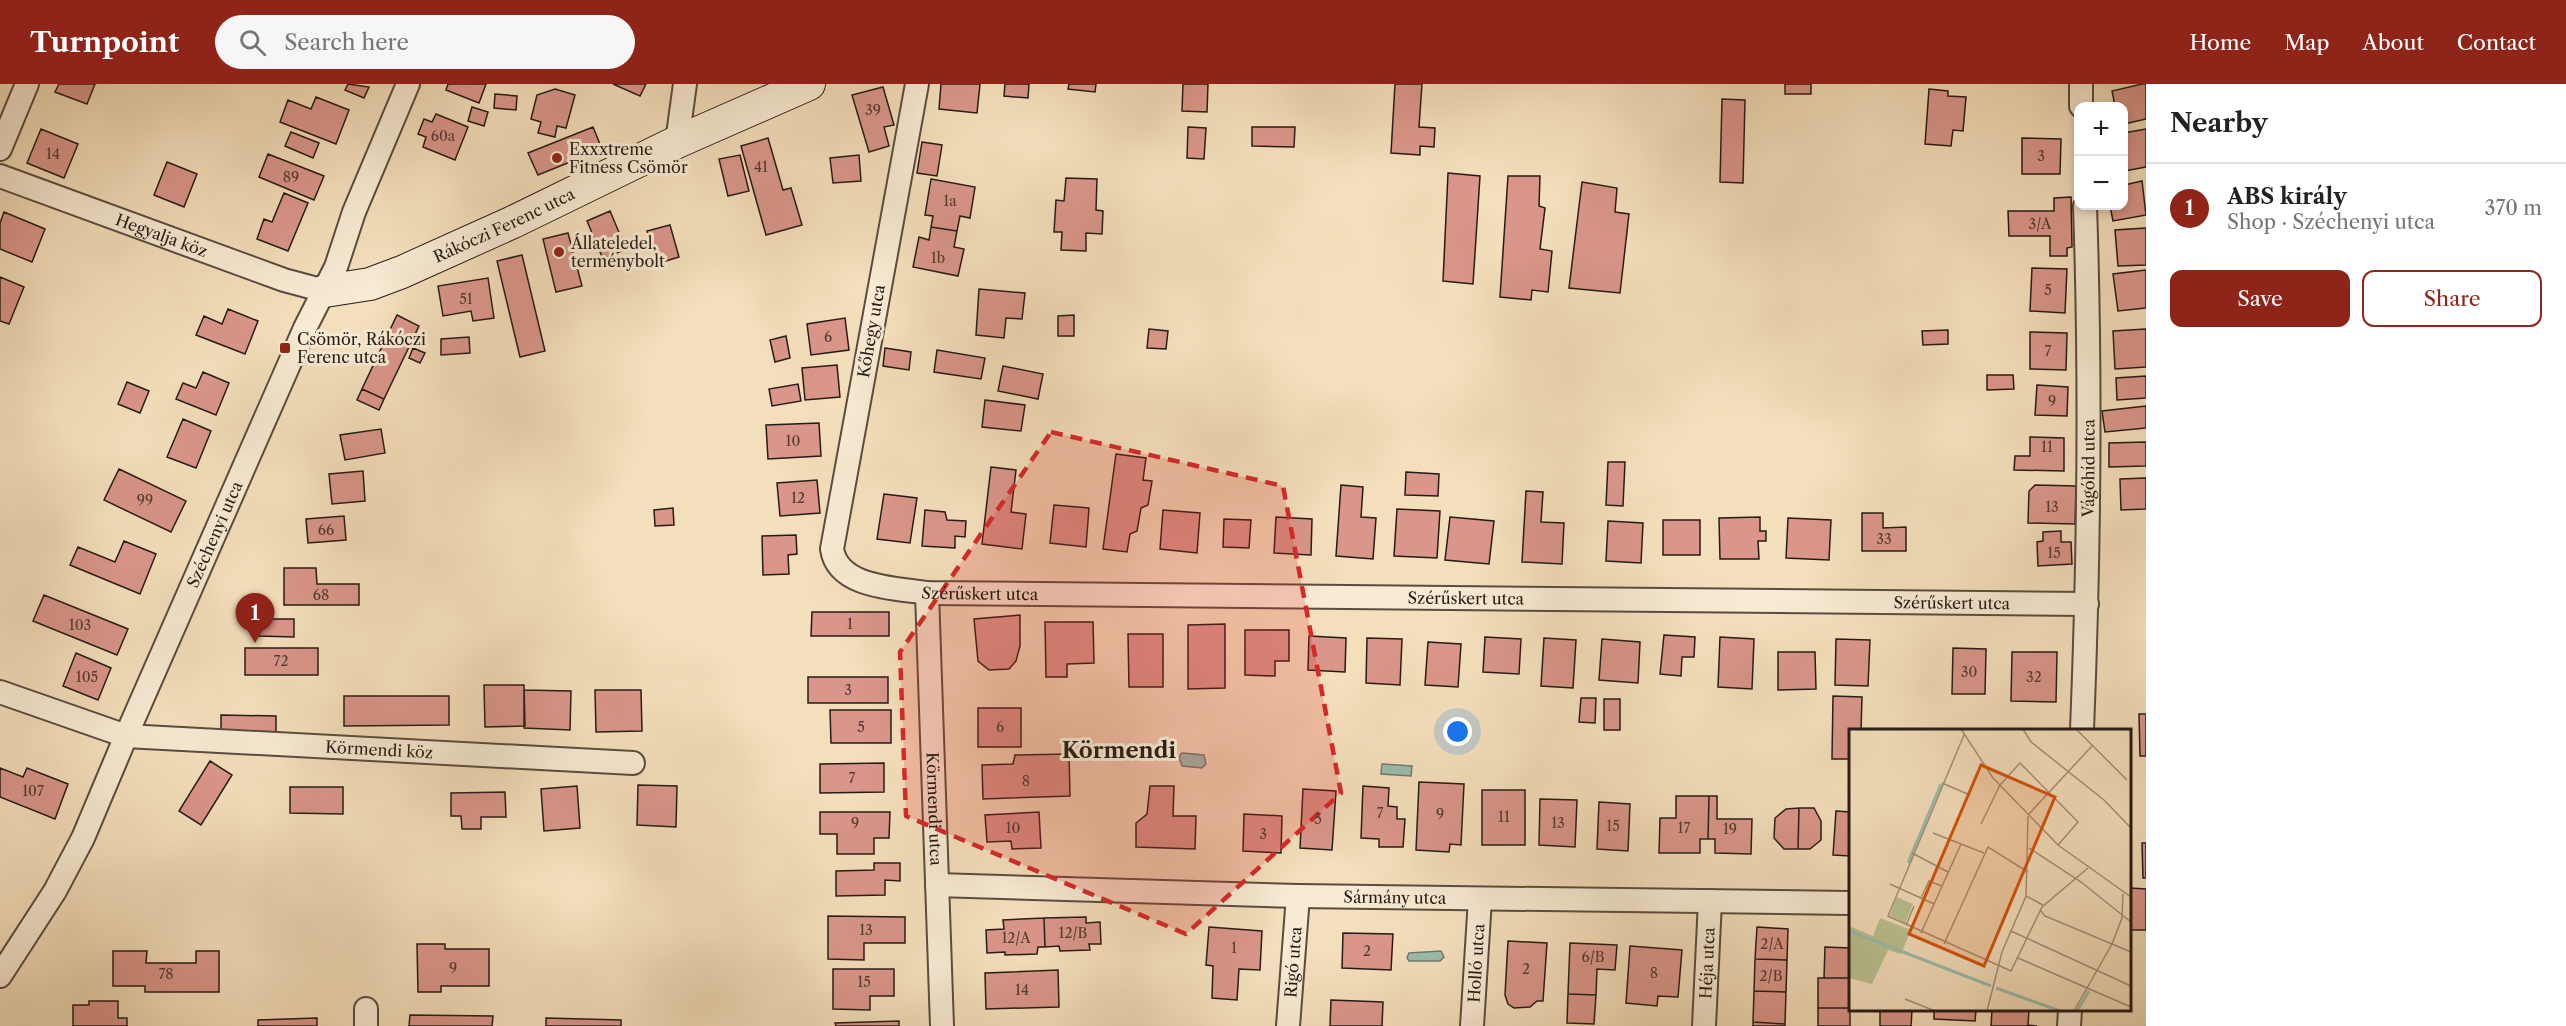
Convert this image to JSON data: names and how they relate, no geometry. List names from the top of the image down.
{
  "streets": {
    "street": [
      "Rákóczi Ferenc utca",
      "Hegyalja köz",
      "Kőhegy utca",
      "Vágóhíd utca",
      "Széchenyi utca",
      "Szérűskert utca",
      "Körmendi köz",
      "Körmendi utca",
      "Sármány utca",
      "Rigó utca",
      "Holló utca",
      "Héja utca"
    ]
  },
  "crossings": [
    ["Rákóczi Ferenc utca", "Hegyalja köz"],
    ["Rákóczi Ferenc utca", "Széchenyi utca"],
    ["Hegyalja köz", "Széchenyi utca"],
    ["Kőhegy utca", "Szérűskert utca"],
    ["Vágóhíd utca", "Szérűskert utca"],
    ["Széchenyi utca", "Körmendi köz"],
    ["Szérűskert utca", "Körmendi utca"],
    ["Körmendi utca", "Sármány utca"],
    ["Sármány utca", "Rigó utca"],
    ["Sármány utca", "Holló utca"],
    ["Sármány utca", "Héja utca"]
  ],
  "districts": ["Körmendi"],
  "places": {
    "other": ["Exxxtreme Fitness Csömör", "Állateledel, terménybolt"],
    "transit": ["Csömör, Rákóczi Ferenc utca"]
  },
  "house_numbers": [
    "39",
    "60a",
    "14",
    "3",
    "41",
    "89",
    "1a",
    "3/A",
    "1b",
    "5",
    "51",
    "6",
    "7",
    "9",
    "10",
    "11",
    "12",
    "99",
    "13",
    "66",
    "33",
    "15",
    "68",
    "1",
    "103",
    "72",
    "30",
    "105",
    "32",
    "3",
    "5",
    "6",
    "7",
    "8",
    "107",
    "7",
    "9",
    "11",
    "5",
    "9",
    "13",
    "15",
    "10",
    "17",
    "19",
    "3",
    "13",
    "12/B",
    "12/A",
    "2/A",
    "1",
    "2",
    "6/B",
    "9",
    "2",
    "8",
    "78",
    "2/B",
    "15",
    "14"
  ],
  "page": {
    "header": "Turnpoint",
    "search": "Search here",
    "nav": [
      "Home",
      "Map",
      "About",
      "Contact"
    ],
    "heading": "Nearby",
    "map_buttons": ["+", "−"],
    "list": [
      {
        "mark": "1",
        "name": "ABS király",
        "note": "Shop · Széchenyi utca",
        "value": "370 m"
      }
    ],
    "buttons": ["Save", "Share"],
    "pins": "1"
  }
}
